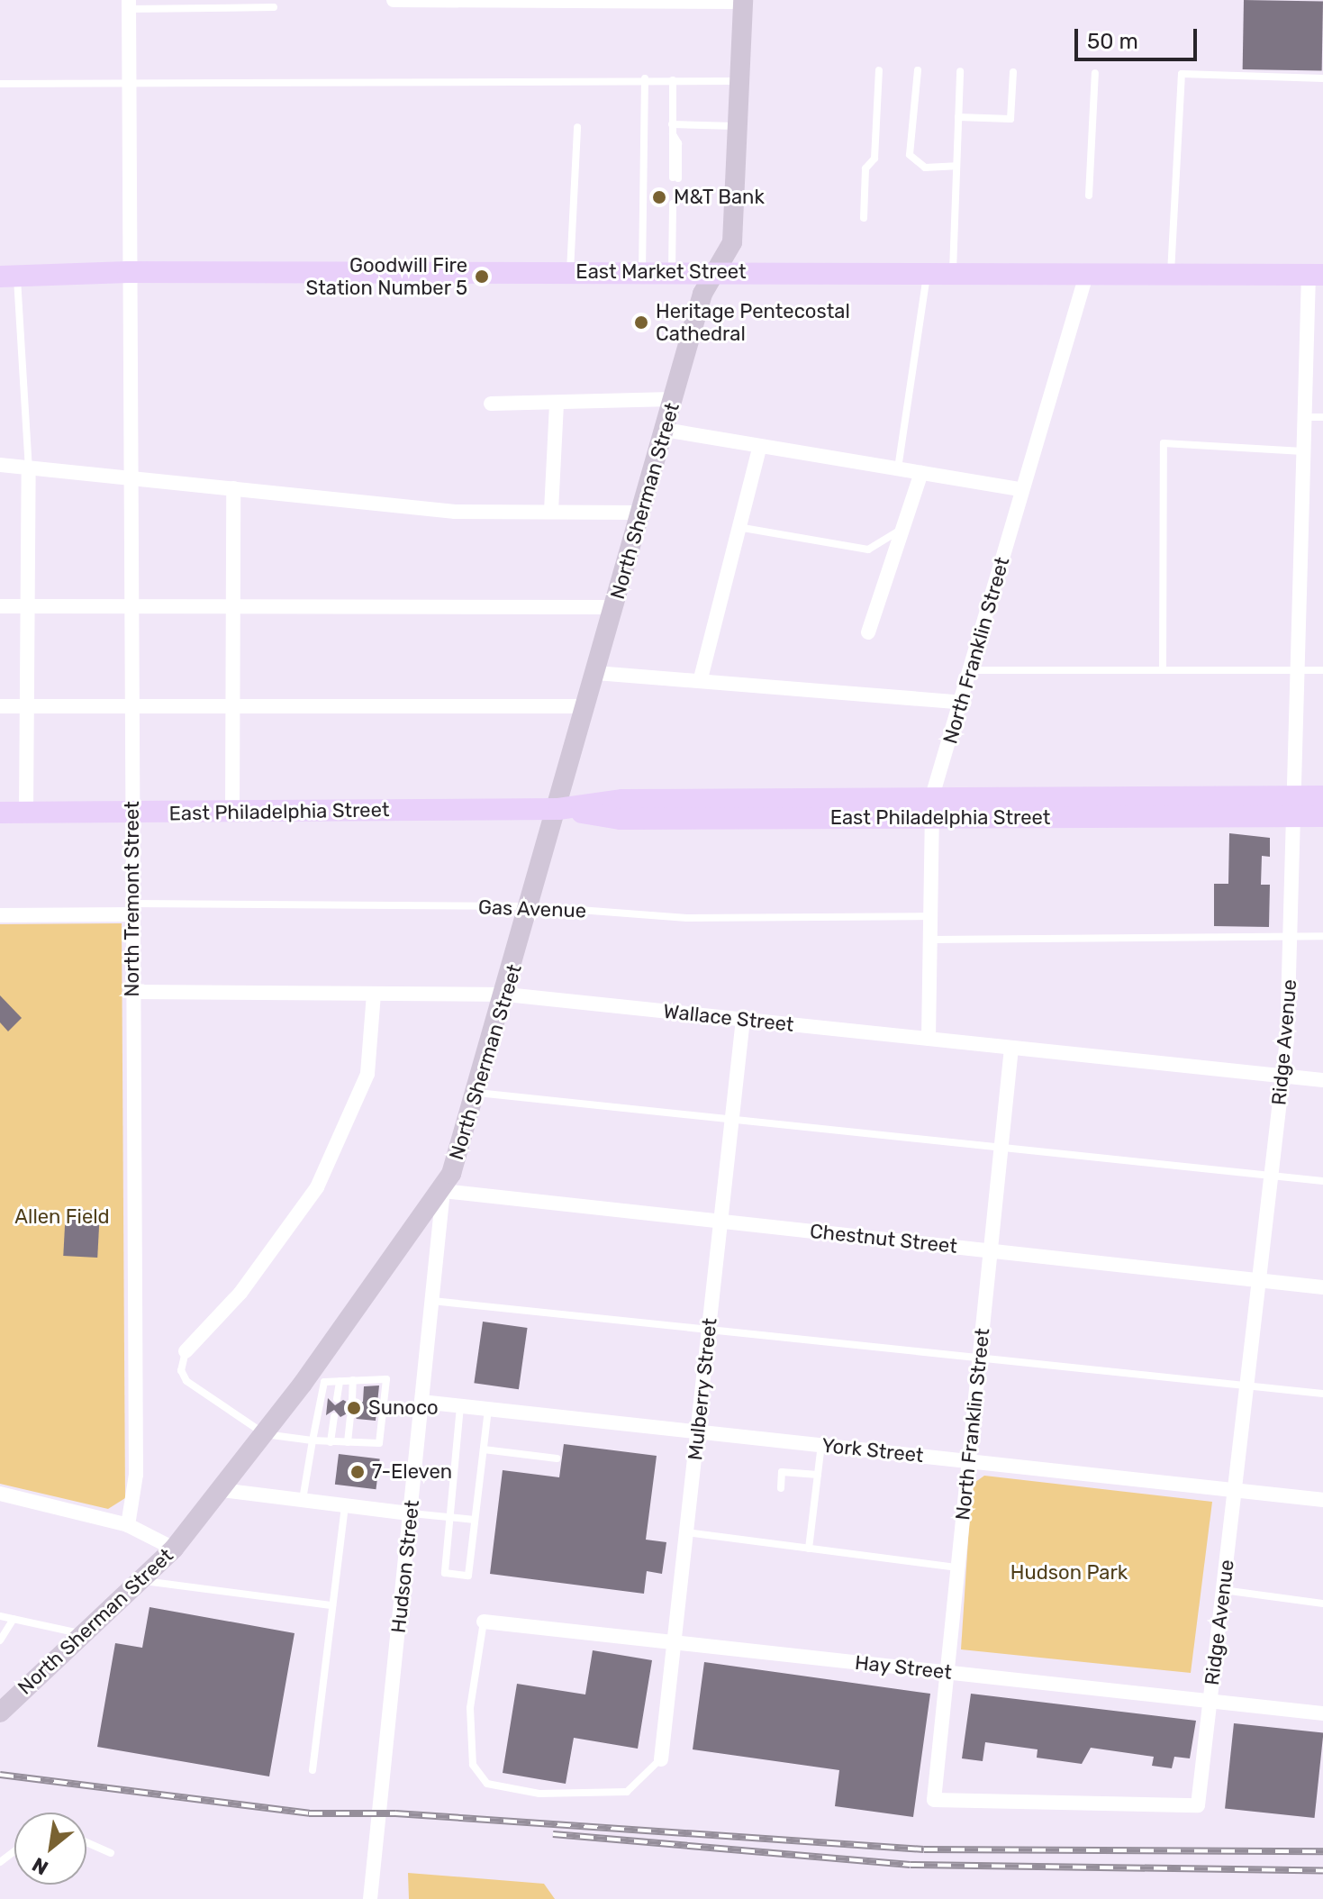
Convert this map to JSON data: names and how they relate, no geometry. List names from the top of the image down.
{
  "streets": {
    "main road": ["East Market Street", "North Sherman Street", "East Philadelphia Street"],
    "street": [
      "North Franklin Street",
      "North Tremont Street",
      "Gas Avenue",
      "Wallace Street",
      "Ridge Avenue",
      "Chestnut Street",
      "Mulberry Street",
      "York Street",
      "Hudson Street",
      "Hay Street"
    ]
  },
  "crossings": [
    ["East Market Street", "North Sherman Street"],
    ["East Market Street", "North Franklin Street"],
    ["East Market Street", "North Tremont Street"],
    ["East Market Street", "Ridge Avenue"],
    ["North Sherman Street", "East Philadelphia Street"],
    ["North Sherman Street", "Gas Avenue"],
    ["North Sherman Street", "Wallace Street"],
    ["North Sherman Street", "Chestnut Street"],
    ["North Sherman Street", "Hudson Street"],
    ["North Franklin Street", "East Philadelphia Street"],
    ["North Franklin Street", "Gas Avenue"],
    ["North Franklin Street", "Wallace Street"],
    ["North Franklin Street", "Ridge Avenue"],
    ["North Franklin Street", "Chestnut Street"],
    ["North Franklin Street", "York Street"],
    ["North Franklin Street", "Hay Street"],
    ["East Philadelphia Street", "North Tremont Street"],
    ["East Philadelphia Street", "Ridge Avenue"],
    ["North Tremont Street", "Gas Avenue"],
    ["North Tremont Street", "Wallace Street"],
    ["Wallace Street", "Ridge Avenue"],
    ["Wallace Street", "Mulberry Street"],
    ["Ridge Avenue", "Chestnut Street"],
    ["Ridge Avenue", "York Street"],
    ["Ridge Avenue", "Hay Street"],
    ["Chestnut Street", "Mulberry Street"],
    ["Chestnut Street", "Hudson Street"],
    ["Mulberry Street", "York Street"],
    ["Mulberry Street", "Hay Street"],
    ["York Street", "Hudson Street"]
  ],
  "parks": ["Allen Field", "Hudson Park"],
  "places": [
    "M&T Bank",
    "Goodwill Fire Station Number 5",
    "Heritage Pentecostal Cathedral",
    "Sunoco",
    "7-Eleven"
  ],
  "scale_bar": "50 m",
  "north": "bottom left"
}
